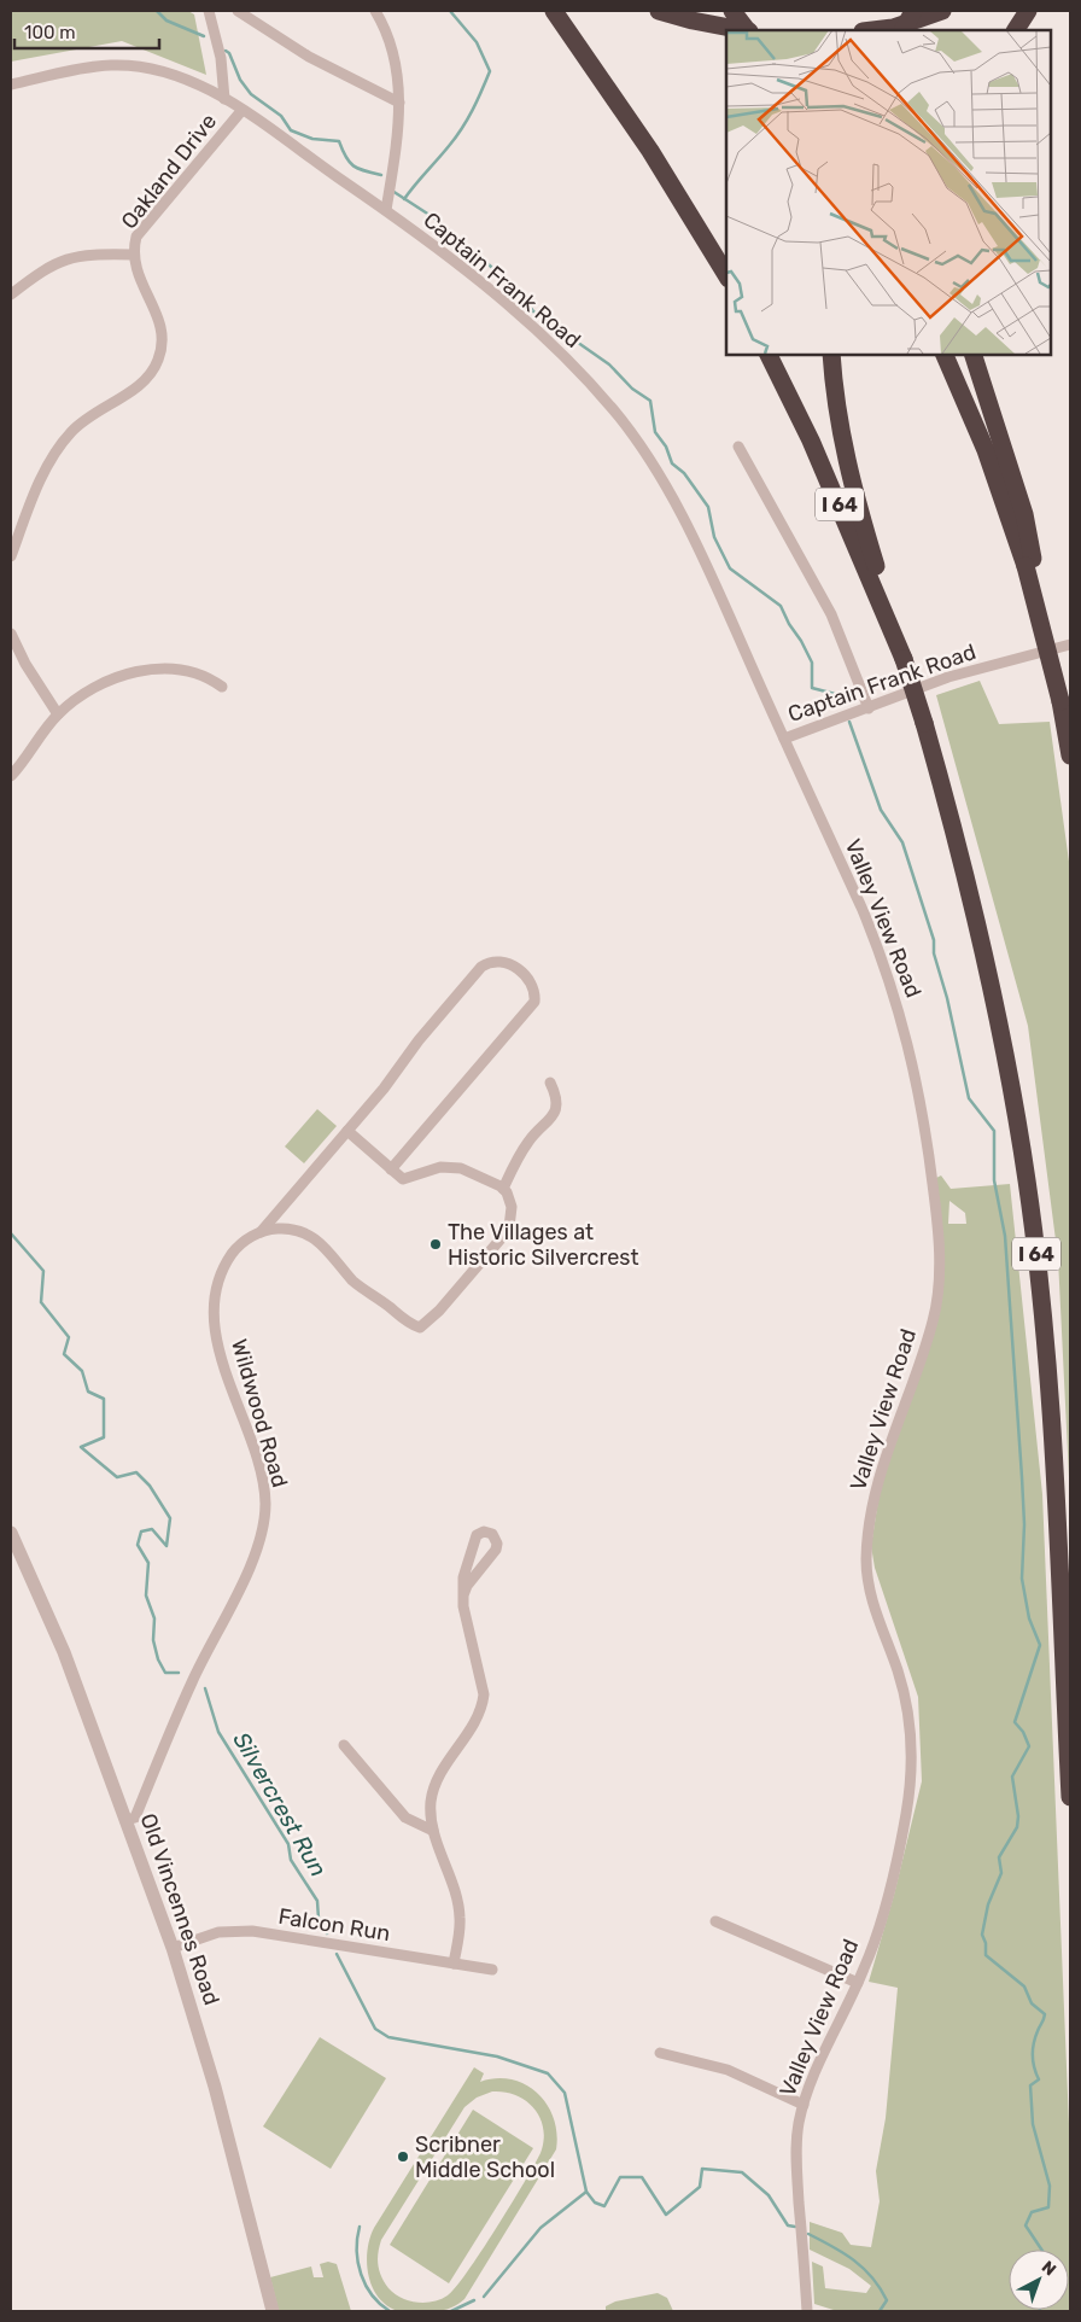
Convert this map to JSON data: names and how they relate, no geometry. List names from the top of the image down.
{
  "streets": {
    "highway": ["I 64"],
    "street": [
      "Oakland Drive",
      "Captain Frank Road",
      "Valley View Road",
      "Wildwood Road",
      "Old Vincennes Road",
      "Falcon Run"
    ]
  },
  "crossings": [
    ["Oakland Drive", "Captain Frank Road"],
    ["Captain Frank Road", "Valley View Road"],
    ["Wildwood Road", "Old Vincennes Road"],
    ["Old Vincennes Road", "Falcon Run"]
  ],
  "water": ["Silvercrest Run"],
  "places": ["The Villages at Historic Silvercrest", "Scribner Middle School"],
  "scale_bar": "100 m",
  "north": "top right"
}
